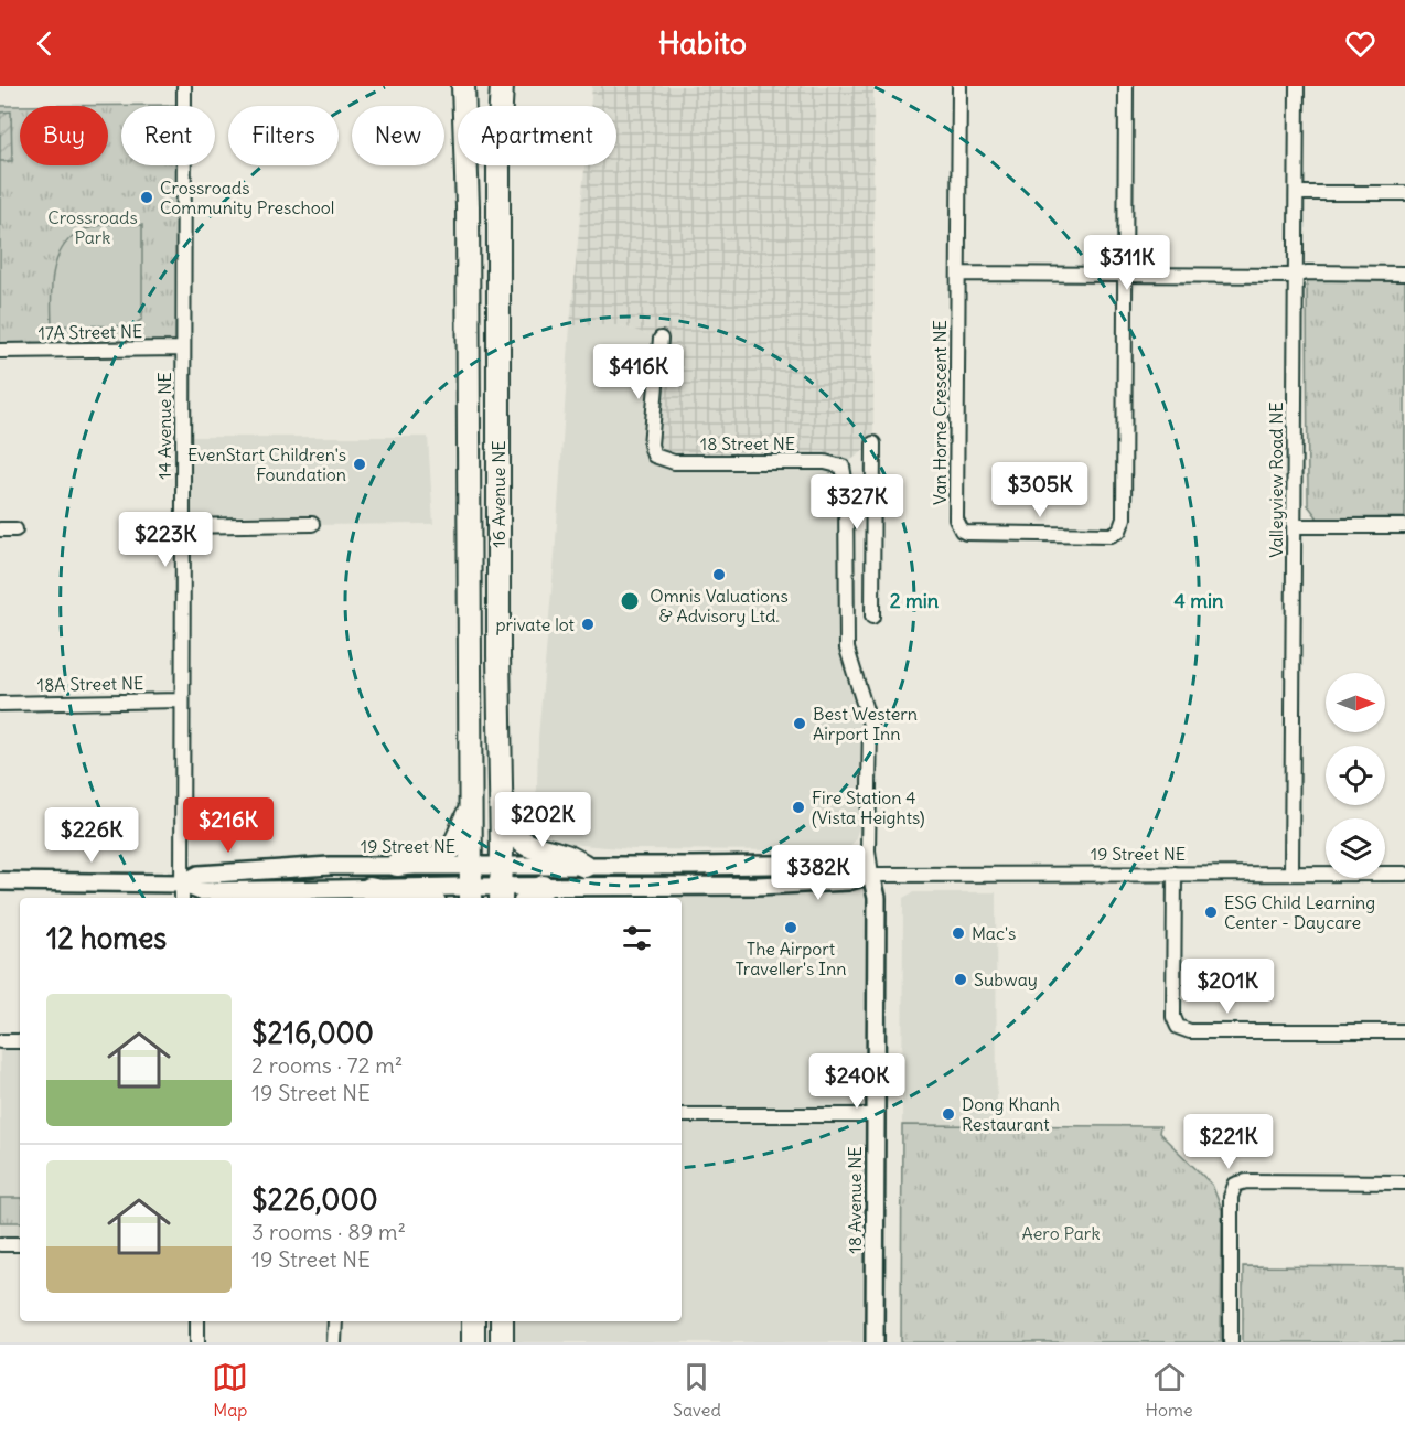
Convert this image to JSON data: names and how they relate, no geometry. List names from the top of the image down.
{
  "streets": {
    "highway": ["16 Avenue NE"],
    "street": [
      "17A Street NE",
      "Van Horne Crescent NE",
      "14 Avenue NE",
      "18 Street NE",
      "Valleyview Road NE",
      "18A Street NE",
      "19 Street NE",
      "18 Avenue NE"
    ]
  },
  "crossings": [
    ["17A Street NE", "14 Avenue NE"],
    ["14 Avenue NE", "18A Street NE"],
    ["14 Avenue NE", "19 Street NE"],
    ["18 Street NE", "18 Avenue NE"],
    ["Valleyview Road NE", "19 Street NE"],
    ["16 Avenue NE", "19 Street NE"],
    ["19 Street NE", "18 Avenue NE"]
  ],
  "parks": ["Crossroads Park", "Aero Park"],
  "places": [
    "Crossroads Community Preschool",
    "EvenStart Children's Foundation",
    "Omnis Valuations & Advisory Ltd.",
    "private lot",
    "Best Western Airport Inn",
    "Fire Station 4 (Vista Heights)",
    "ESG Child Learning Center - Daycare",
    "The Airport Traveller's Inn",
    "Mac's",
    "Subway",
    "Dong Khanh Restaurant"
  ],
  "north": "right",
  "page": {
    "header": "Habito",
    "chip": [
      "Buy",
      "Rent",
      "Filters",
      "New",
      "Apartment"
    ],
    "price": [
      "$311K",
      "$416K",
      "$305K",
      "$327K",
      "$223K",
      "$202K",
      "$216K",
      "$226K",
      "$382K",
      "$201K",
      "$240K",
      "$221K"
    ],
    "heading": "12 homes",
    "list": [
      {
        "name": "$216,000",
        "note": "2 rooms · 72 m² · 19 Street NE"
      },
      {
        "name": "$226,000",
        "note": "3 rooms · 89 m² · 19 Street NE"
      }
    ],
    "tabs": ["Map", "Saved", "Home"]
  },
  "rings": ["2 min", "4 min"]
}
